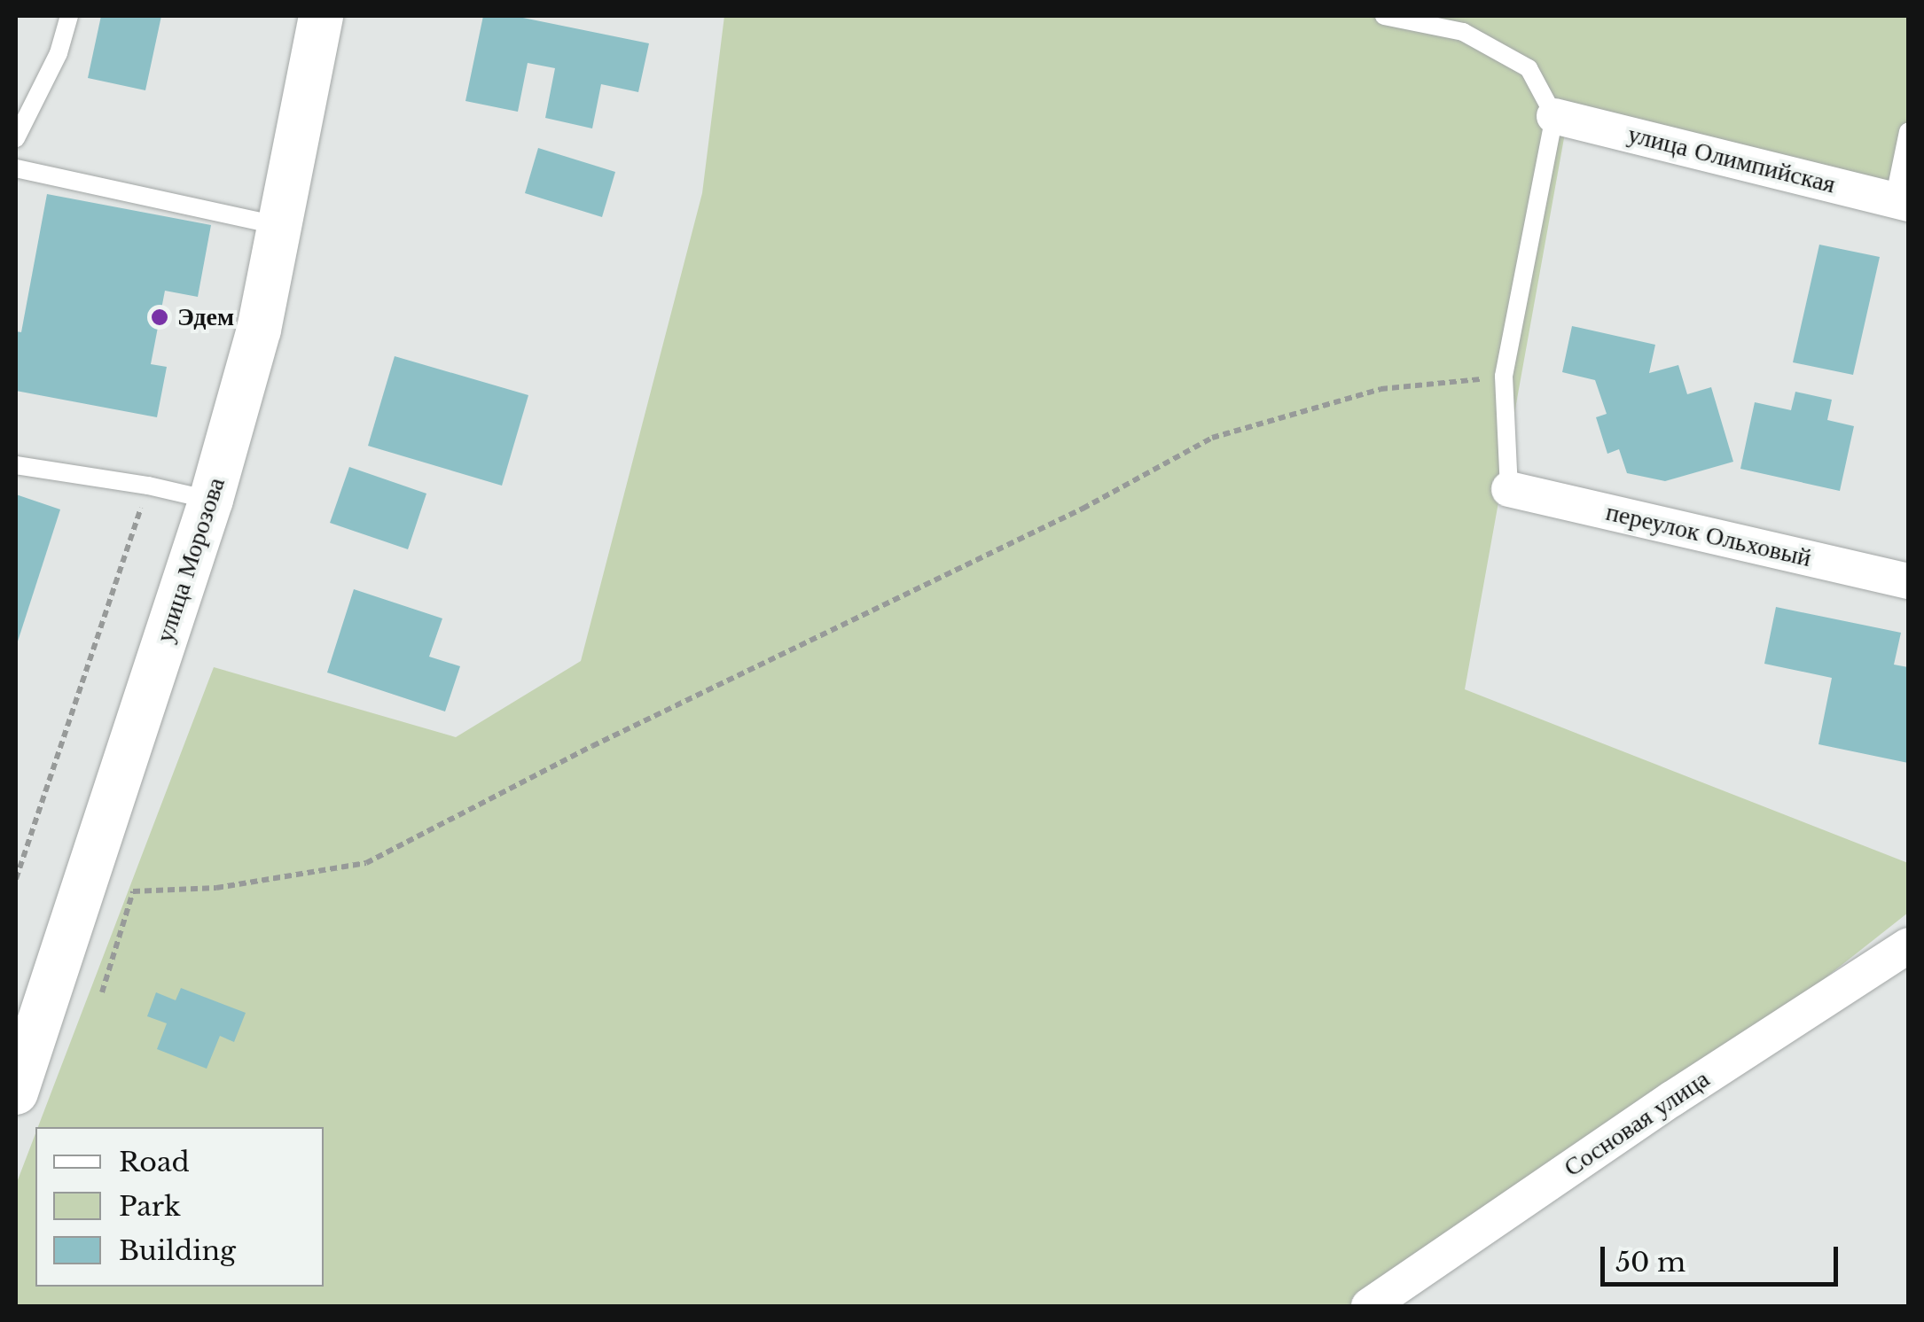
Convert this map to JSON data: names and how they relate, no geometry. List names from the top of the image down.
{
  "streets": {
    "street": [
      "улица Олимпийская",
      "переулок Ольховый",
      "улица Морозова",
      "Сосновая улица"
    ]
  },
  "places": ["Эдем"],
  "legend": ["Road", "Park", "Building"],
  "scale_bar": "50 m"
}
